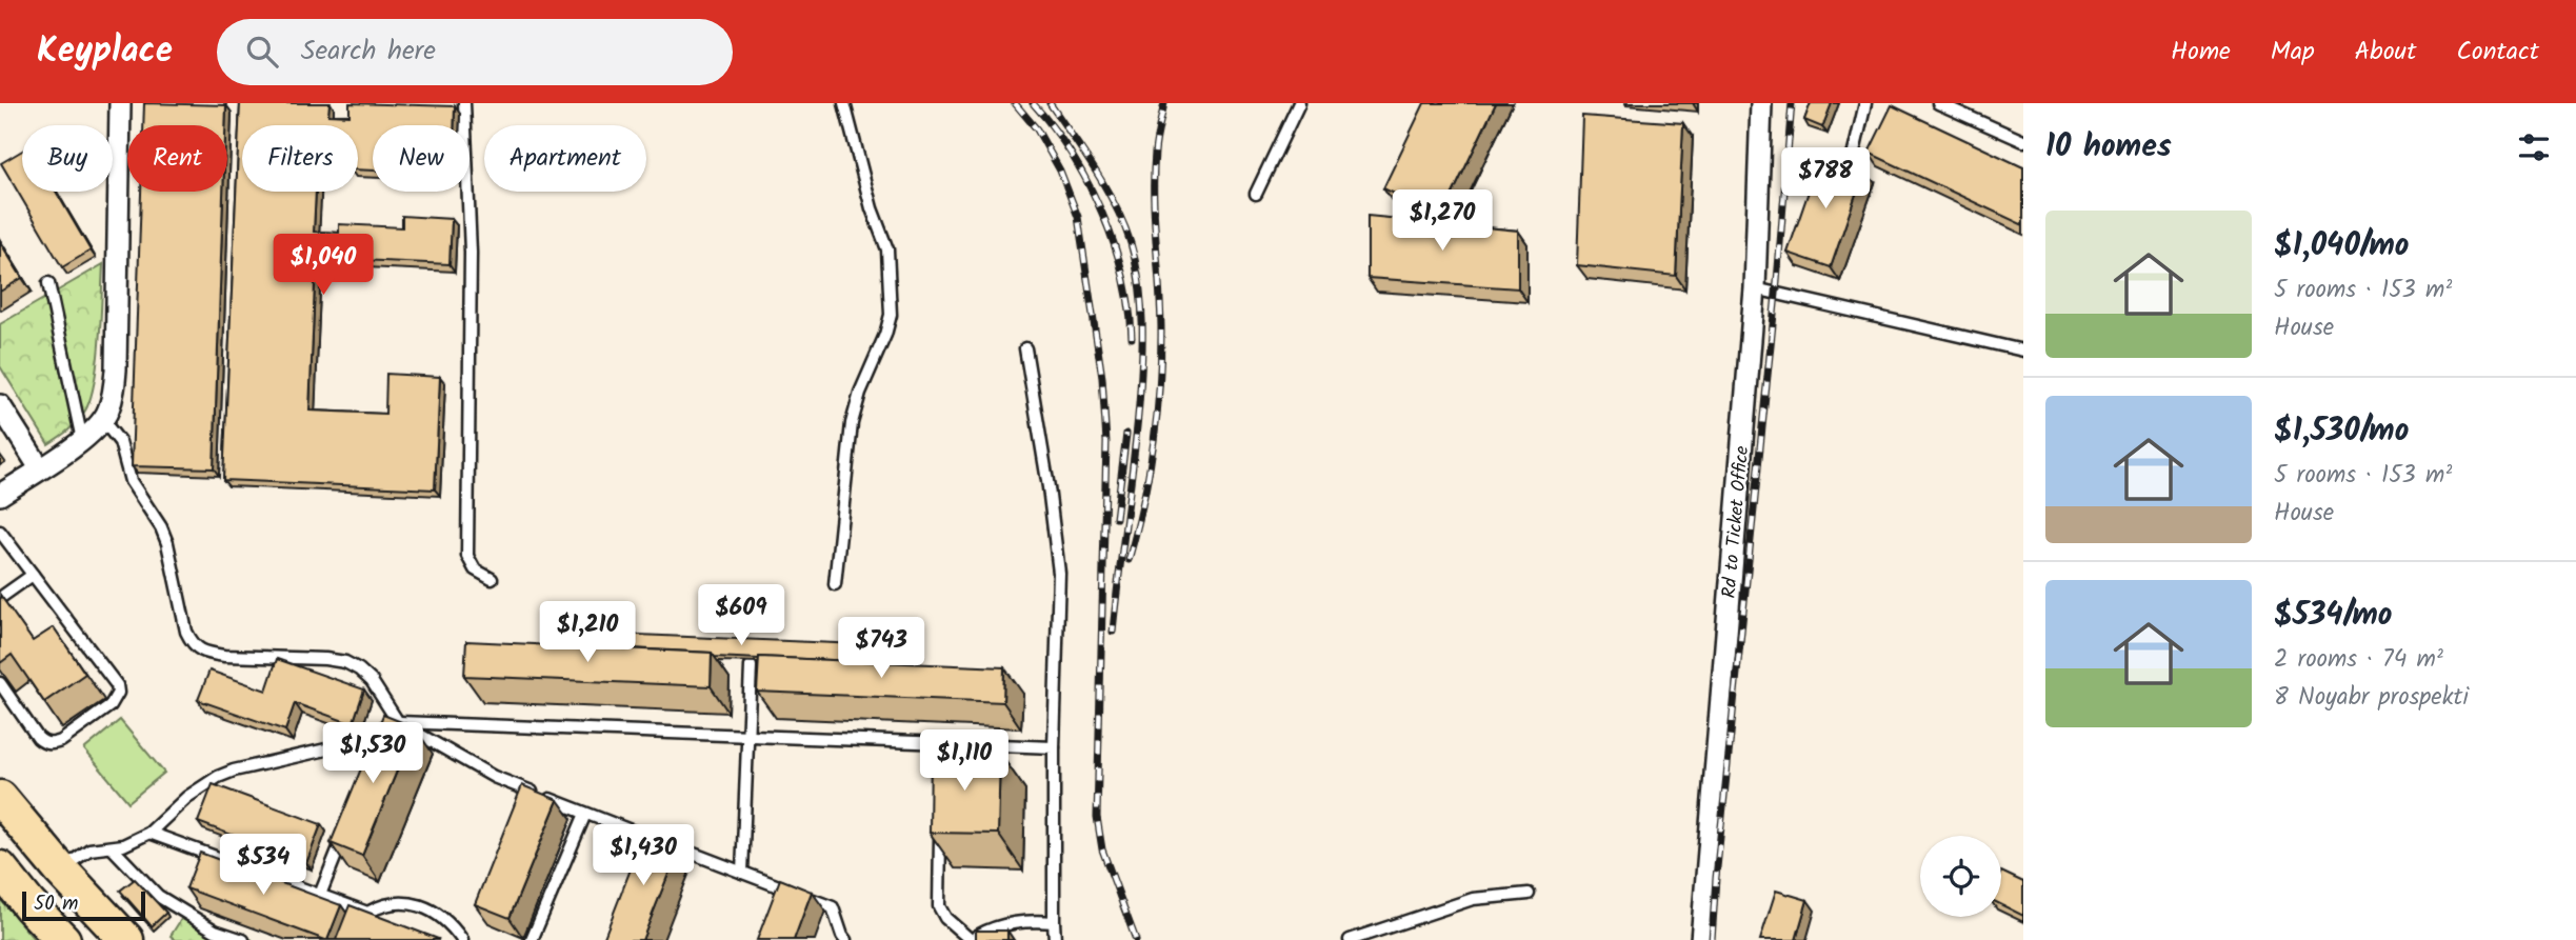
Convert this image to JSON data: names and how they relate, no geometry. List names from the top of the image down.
{
  "streets": {
    "street": ["Rd to Ticket Office"]
  },
  "scale_bar": "50 m",
  "page": {
    "header": "Keyplace",
    "search": "Search here",
    "nav": [
      "Home",
      "Map",
      "About",
      "Contact"
    ],
    "heading": "10 homes",
    "chip": [
      "Buy",
      "Rent",
      "Filters",
      "New",
      "Apartment"
    ],
    "price": [
      "$788",
      "$1,270",
      "$1,040",
      "$609",
      "$1,210",
      "$743",
      "$1,530",
      "$1,110",
      "$1,430",
      "$534"
    ],
    "list": [
      {
        "name": "$1,040/mo",
        "note": "5 rooms · 153 m² · House"
      },
      {
        "name": "$1,530/mo",
        "note": "5 rooms · 153 m² · House"
      },
      {
        "name": "$534/mo",
        "note": "2 rooms · 74 m² · 8 Noyabr prospekti"
      }
    ],
    "scale": "50 m"
  }
}
